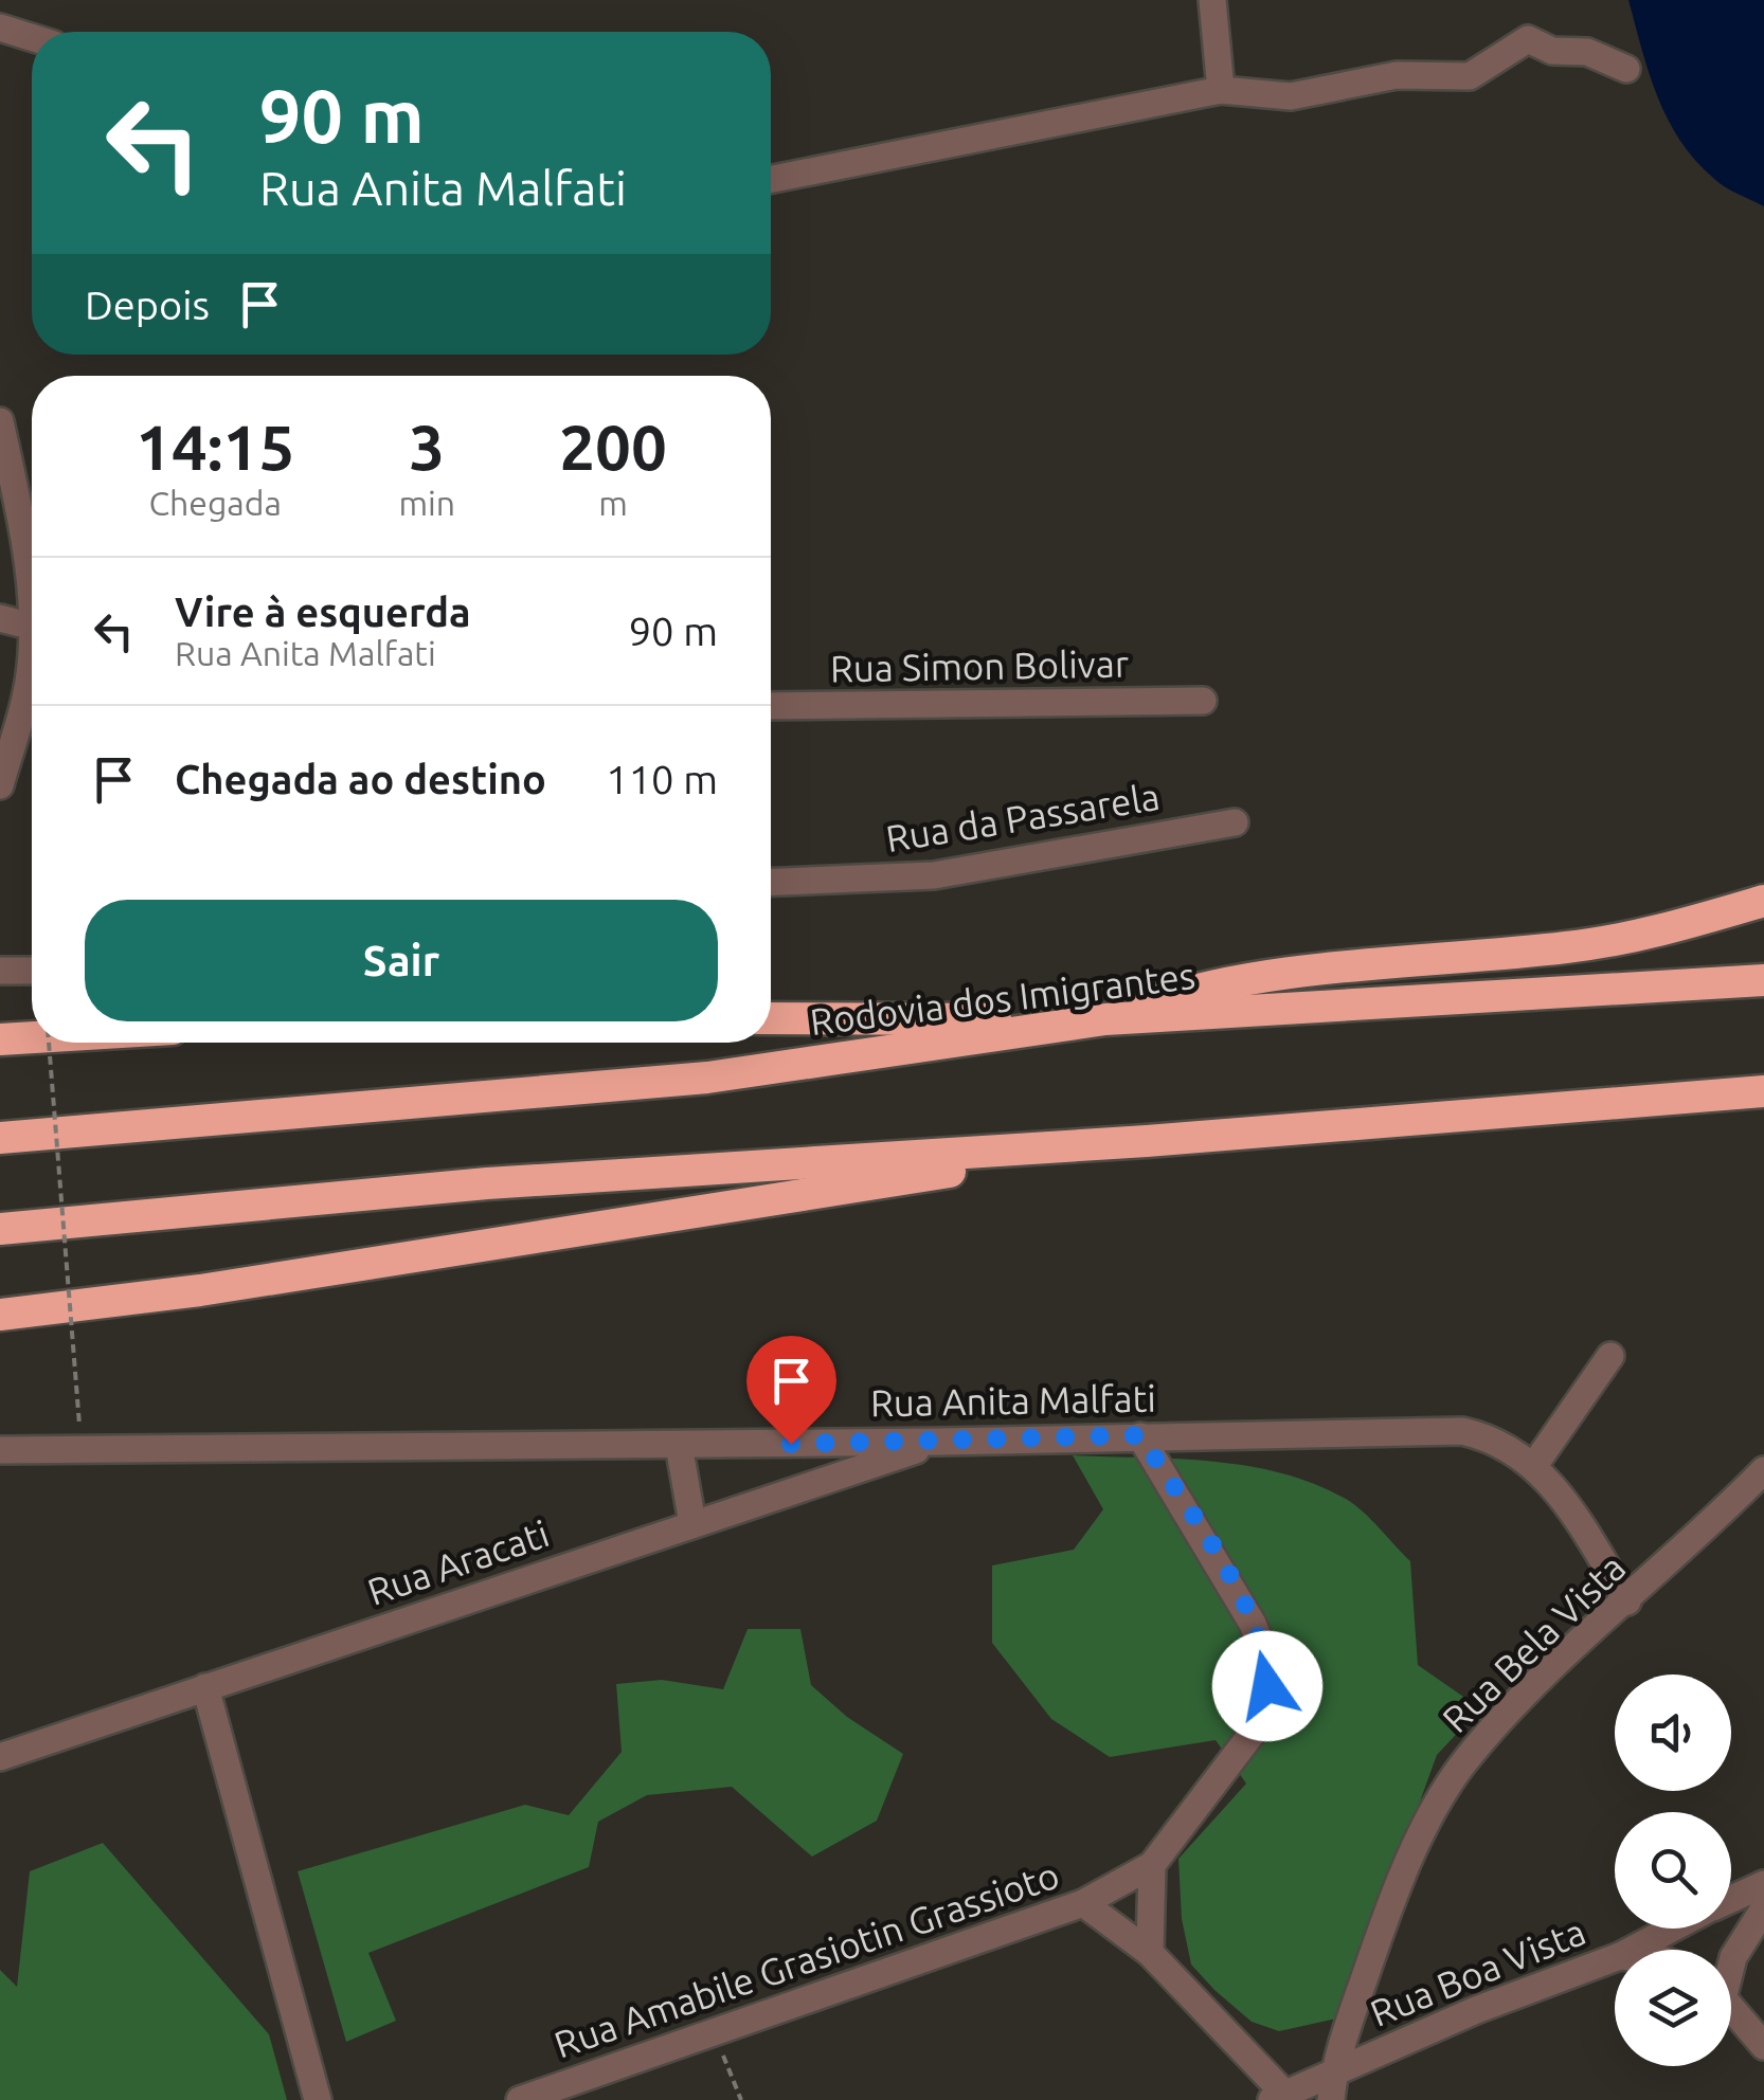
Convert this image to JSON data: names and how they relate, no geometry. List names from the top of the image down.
{
  "streets": {
    "highway": ["Rodovia dos Imigrantes"],
    "street": [
      "Rua Simon Bolivar",
      "Rua da Passarela",
      "Rua Anita Malfati",
      "Rua Aracati",
      "Rua Bela Vista",
      "Rua Amabile Grasiotin Grassioto",
      "Rua Boa Vista"
    ]
  },
  "crossings": [
    ["Rua Anita Malfati", "Rua Aracati"],
    ["Rua Anita Malfati", "Rua Bela Vista"],
    ["Rua Bela Vista", "Rua Boa Vista"]
  ],
  "page": {
    "turn": ["90 m", "Rua Anita Malfati"],
    "then": "Depois",
    "eta": [
      "14:15",
      "Chegada",
      "3",
      "min",
      "200",
      "m"
    ],
    "list": [
      {
        "name": "Vire à esquerda",
        "note": "Rua Anita Malfati",
        "value": "90 m"
      },
      {
        "name": "Chegada ao destino",
        "value": "110 m"
      }
    ],
    "buttons": "Sair"
  }
}
